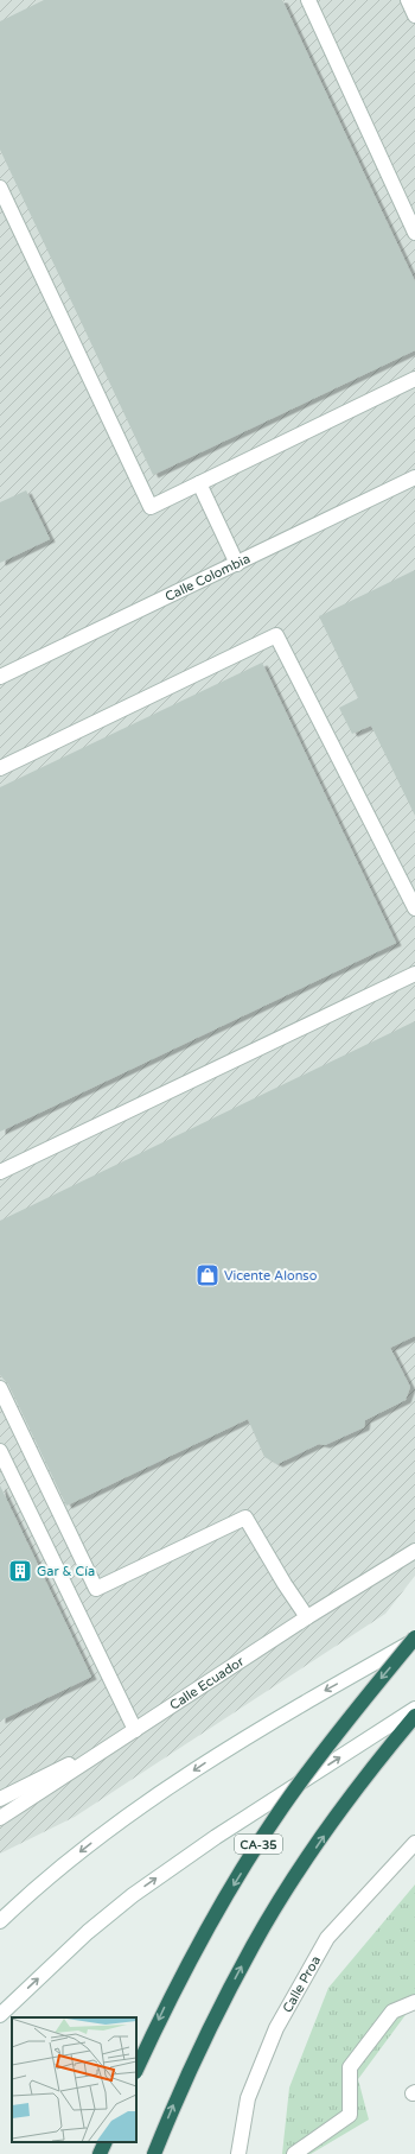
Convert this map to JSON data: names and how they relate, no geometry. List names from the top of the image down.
{
  "streets": {
    "highway": ["CA-35"],
    "street": ["Calle Colombia", "Calle Ecuador", "Calle Proa"]
  },
  "places": {
    "shop": ["Vicente Alonso"],
    "building": ["Gar & Cía"]
  }
}
